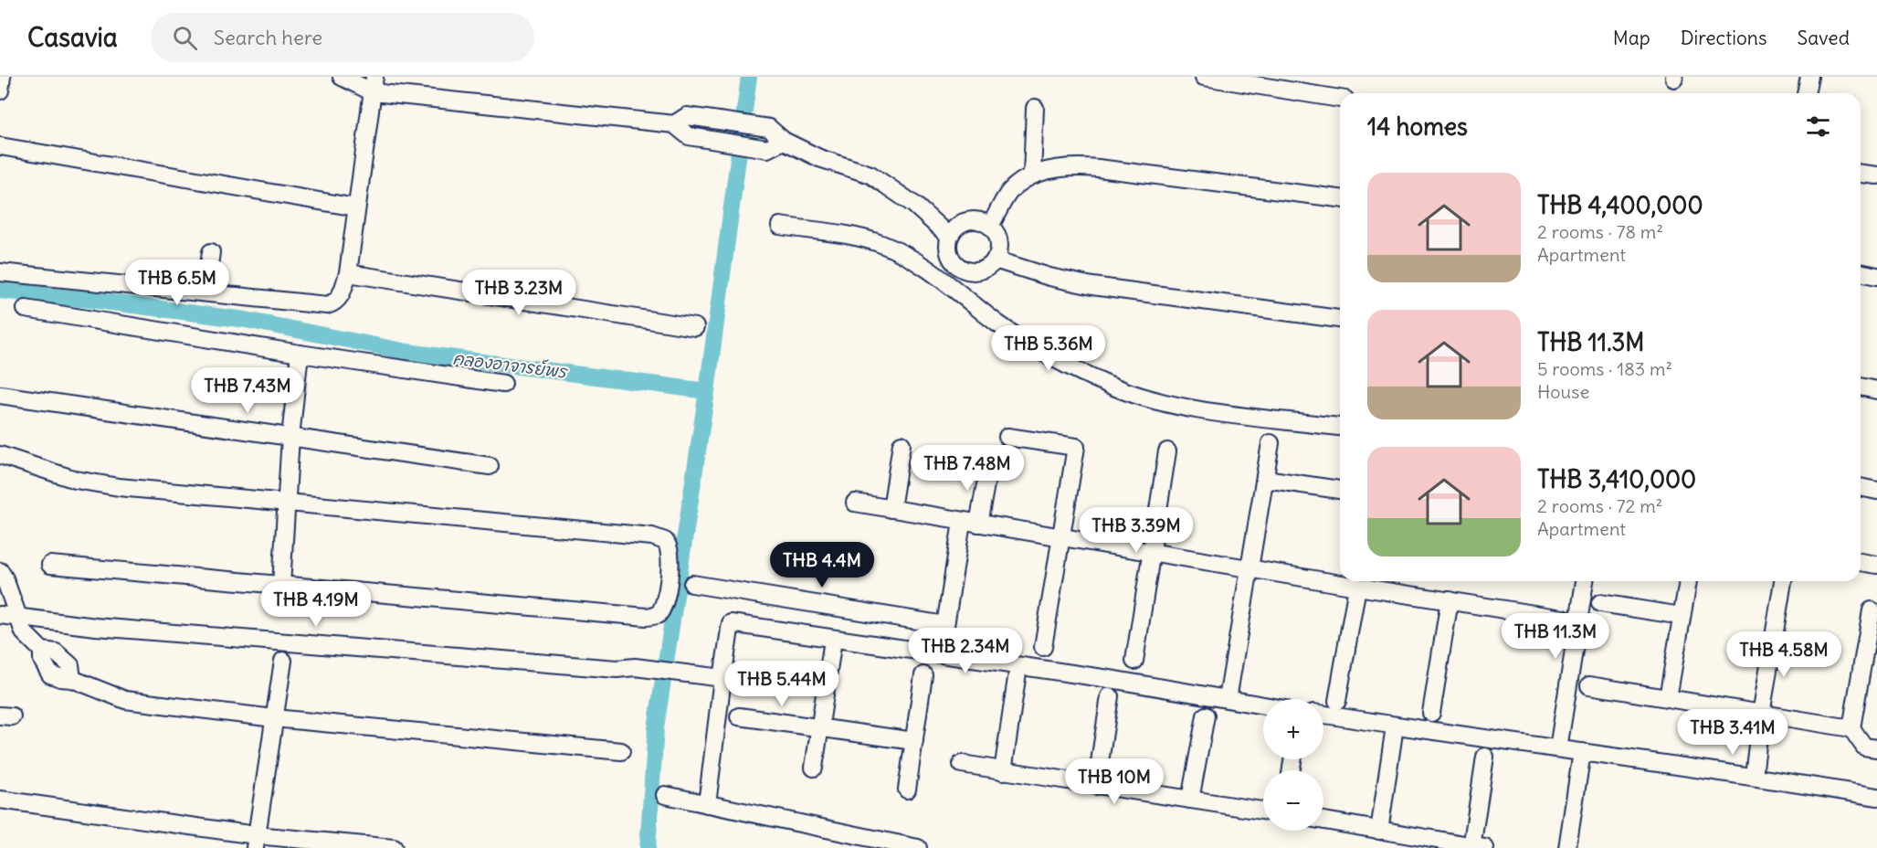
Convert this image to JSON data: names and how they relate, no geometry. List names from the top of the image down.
{
  "water": ["คลองอาจารย์พร"],
  "page": {
    "header": "Casavia",
    "search": "Search here",
    "nav": ["Map", "Directions", "Saved"],
    "heading": "14 homes",
    "list": [
      {
        "name": "THB 4,400,000",
        "note": "2 rooms · 78 m² · Apartment"
      },
      {
        "name": "THB 11.3M",
        "note": "5 rooms · 183 m² · House"
      },
      {
        "name": "THB 3,410,000",
        "note": "2 rooms · 72 m² · Apartment"
      }
    ],
    "price": [
      "THB 6.5M",
      "THB 3.23M",
      "THB 5.36M",
      "THB 7.43M",
      "THB 7.48M",
      "THB 3.39M",
      "THB 4.4M",
      "THB 4.19M",
      "THB 11.3M",
      "THB 2.34M",
      "THB 4.58M",
      "THB 5.44M",
      "THB 3.41M",
      "THB 10M"
    ],
    "map_buttons": ["+", "−"]
  }
}
